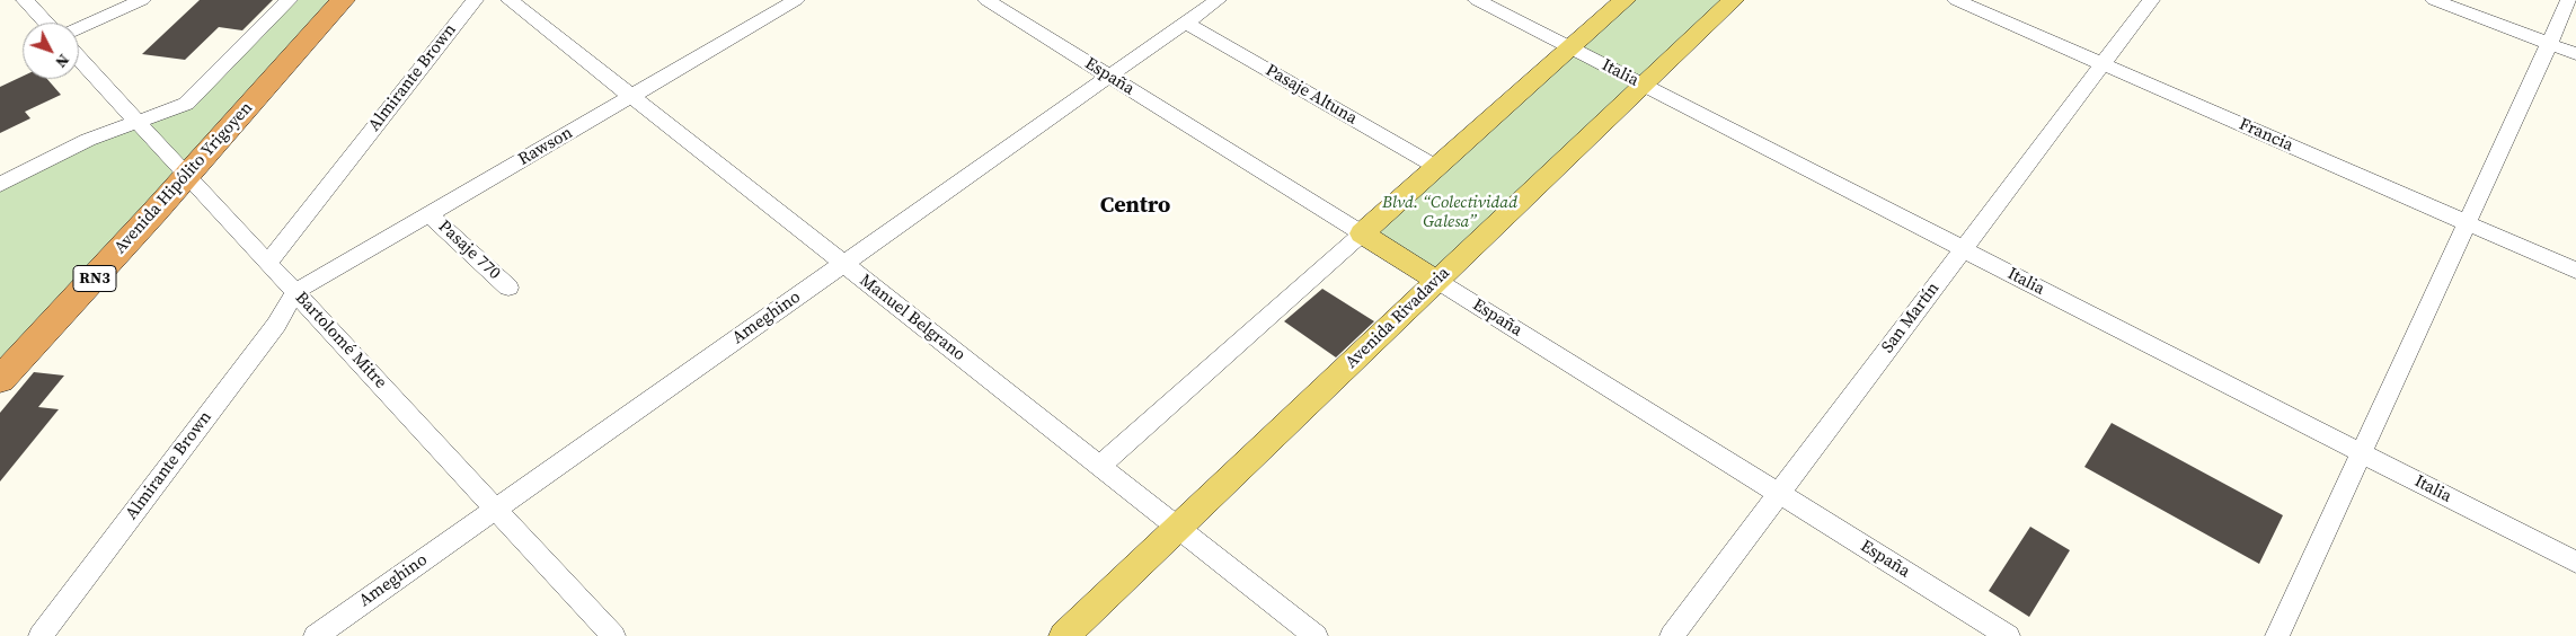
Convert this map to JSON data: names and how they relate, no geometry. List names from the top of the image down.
{
  "streets": {
    "highway": ["Avenida Hipólito Yrigoyen", "RN3"],
    "main road": ["España", "Avenida Rivadavia"],
    "street": [
      "Italia",
      "Almirante Brown",
      "Pasaje Altuna",
      "Francia",
      "Rawson",
      "Pasaje 770",
      "Ameghino",
      "Manuel Belgrano",
      "San Martín",
      "Bartolomé Mitre"
    ]
  },
  "crossings": [
    ["Italia", "Avenida Rivadavia"],
    ["Italia", "San Martín"],
    ["España", "Ameghino"],
    ["España", "Avenida Rivadavia"],
    ["España", "San Martín"],
    ["Almirante Brown", "Rawson"],
    ["Almirante Brown", "Bartolomé Mitre"],
    ["Pasaje Altuna", "Ameghino"],
    ["Francia", "San Martín"],
    ["Rawson", "Pasaje 770"],
    ["Rawson", "Manuel Belgrano"],
    ["Rawson", "Bartolomé Mitre"],
    ["Avenida Hipólito Yrigoyen", "Bartolomé Mitre"],
    ["Ameghino", "Manuel Belgrano"],
    ["Ameghino", "Bartolomé Mitre"],
    ["Manuel Belgrano", "Avenida Rivadavia"]
  ],
  "districts": ["Centro"],
  "parks": ["Blvd. “Colectividad Galesa”"],
  "north": "bottom right"
}
